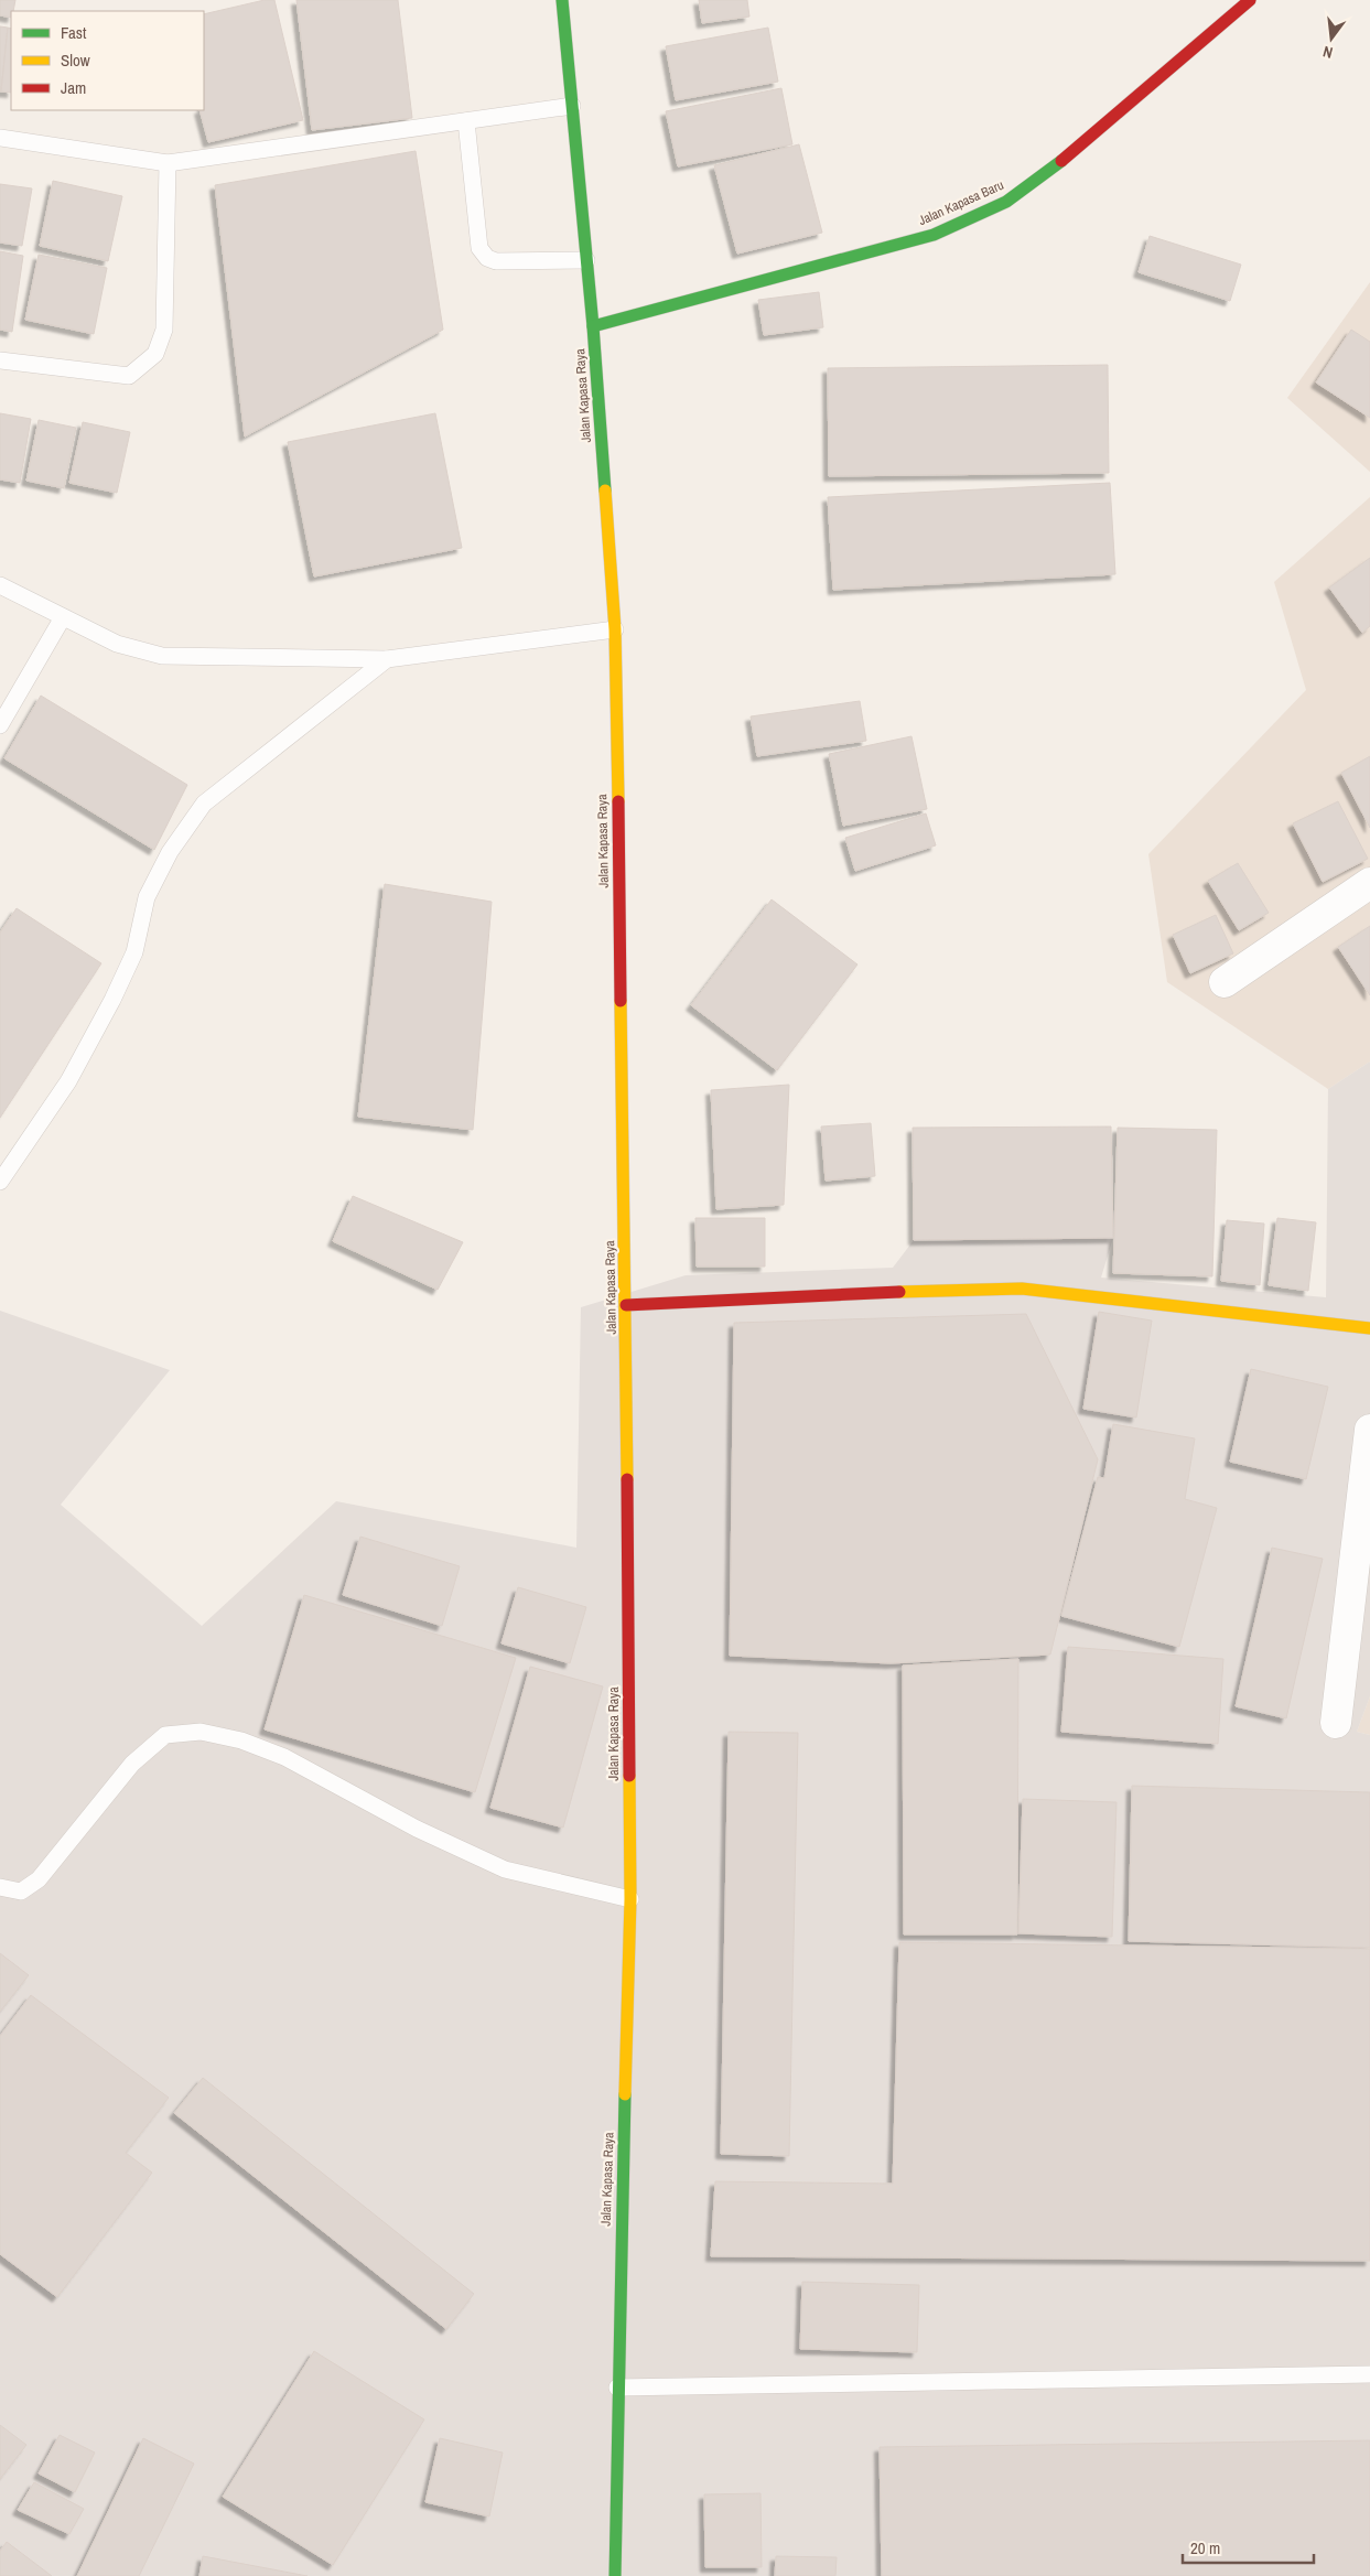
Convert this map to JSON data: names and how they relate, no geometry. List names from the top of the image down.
{
  "streets": {
    "main road": ["Jalan Kapasa Baru", "Jalan Kapasa Raya"]
  },
  "crossings": [
    ["Jalan Kapasa Baru", "Jalan Kapasa Raya"]
  ],
  "legend": ["Fast", "Slow", "Jam"],
  "scale_bar": "20 m",
  "north": "bottom"
}
